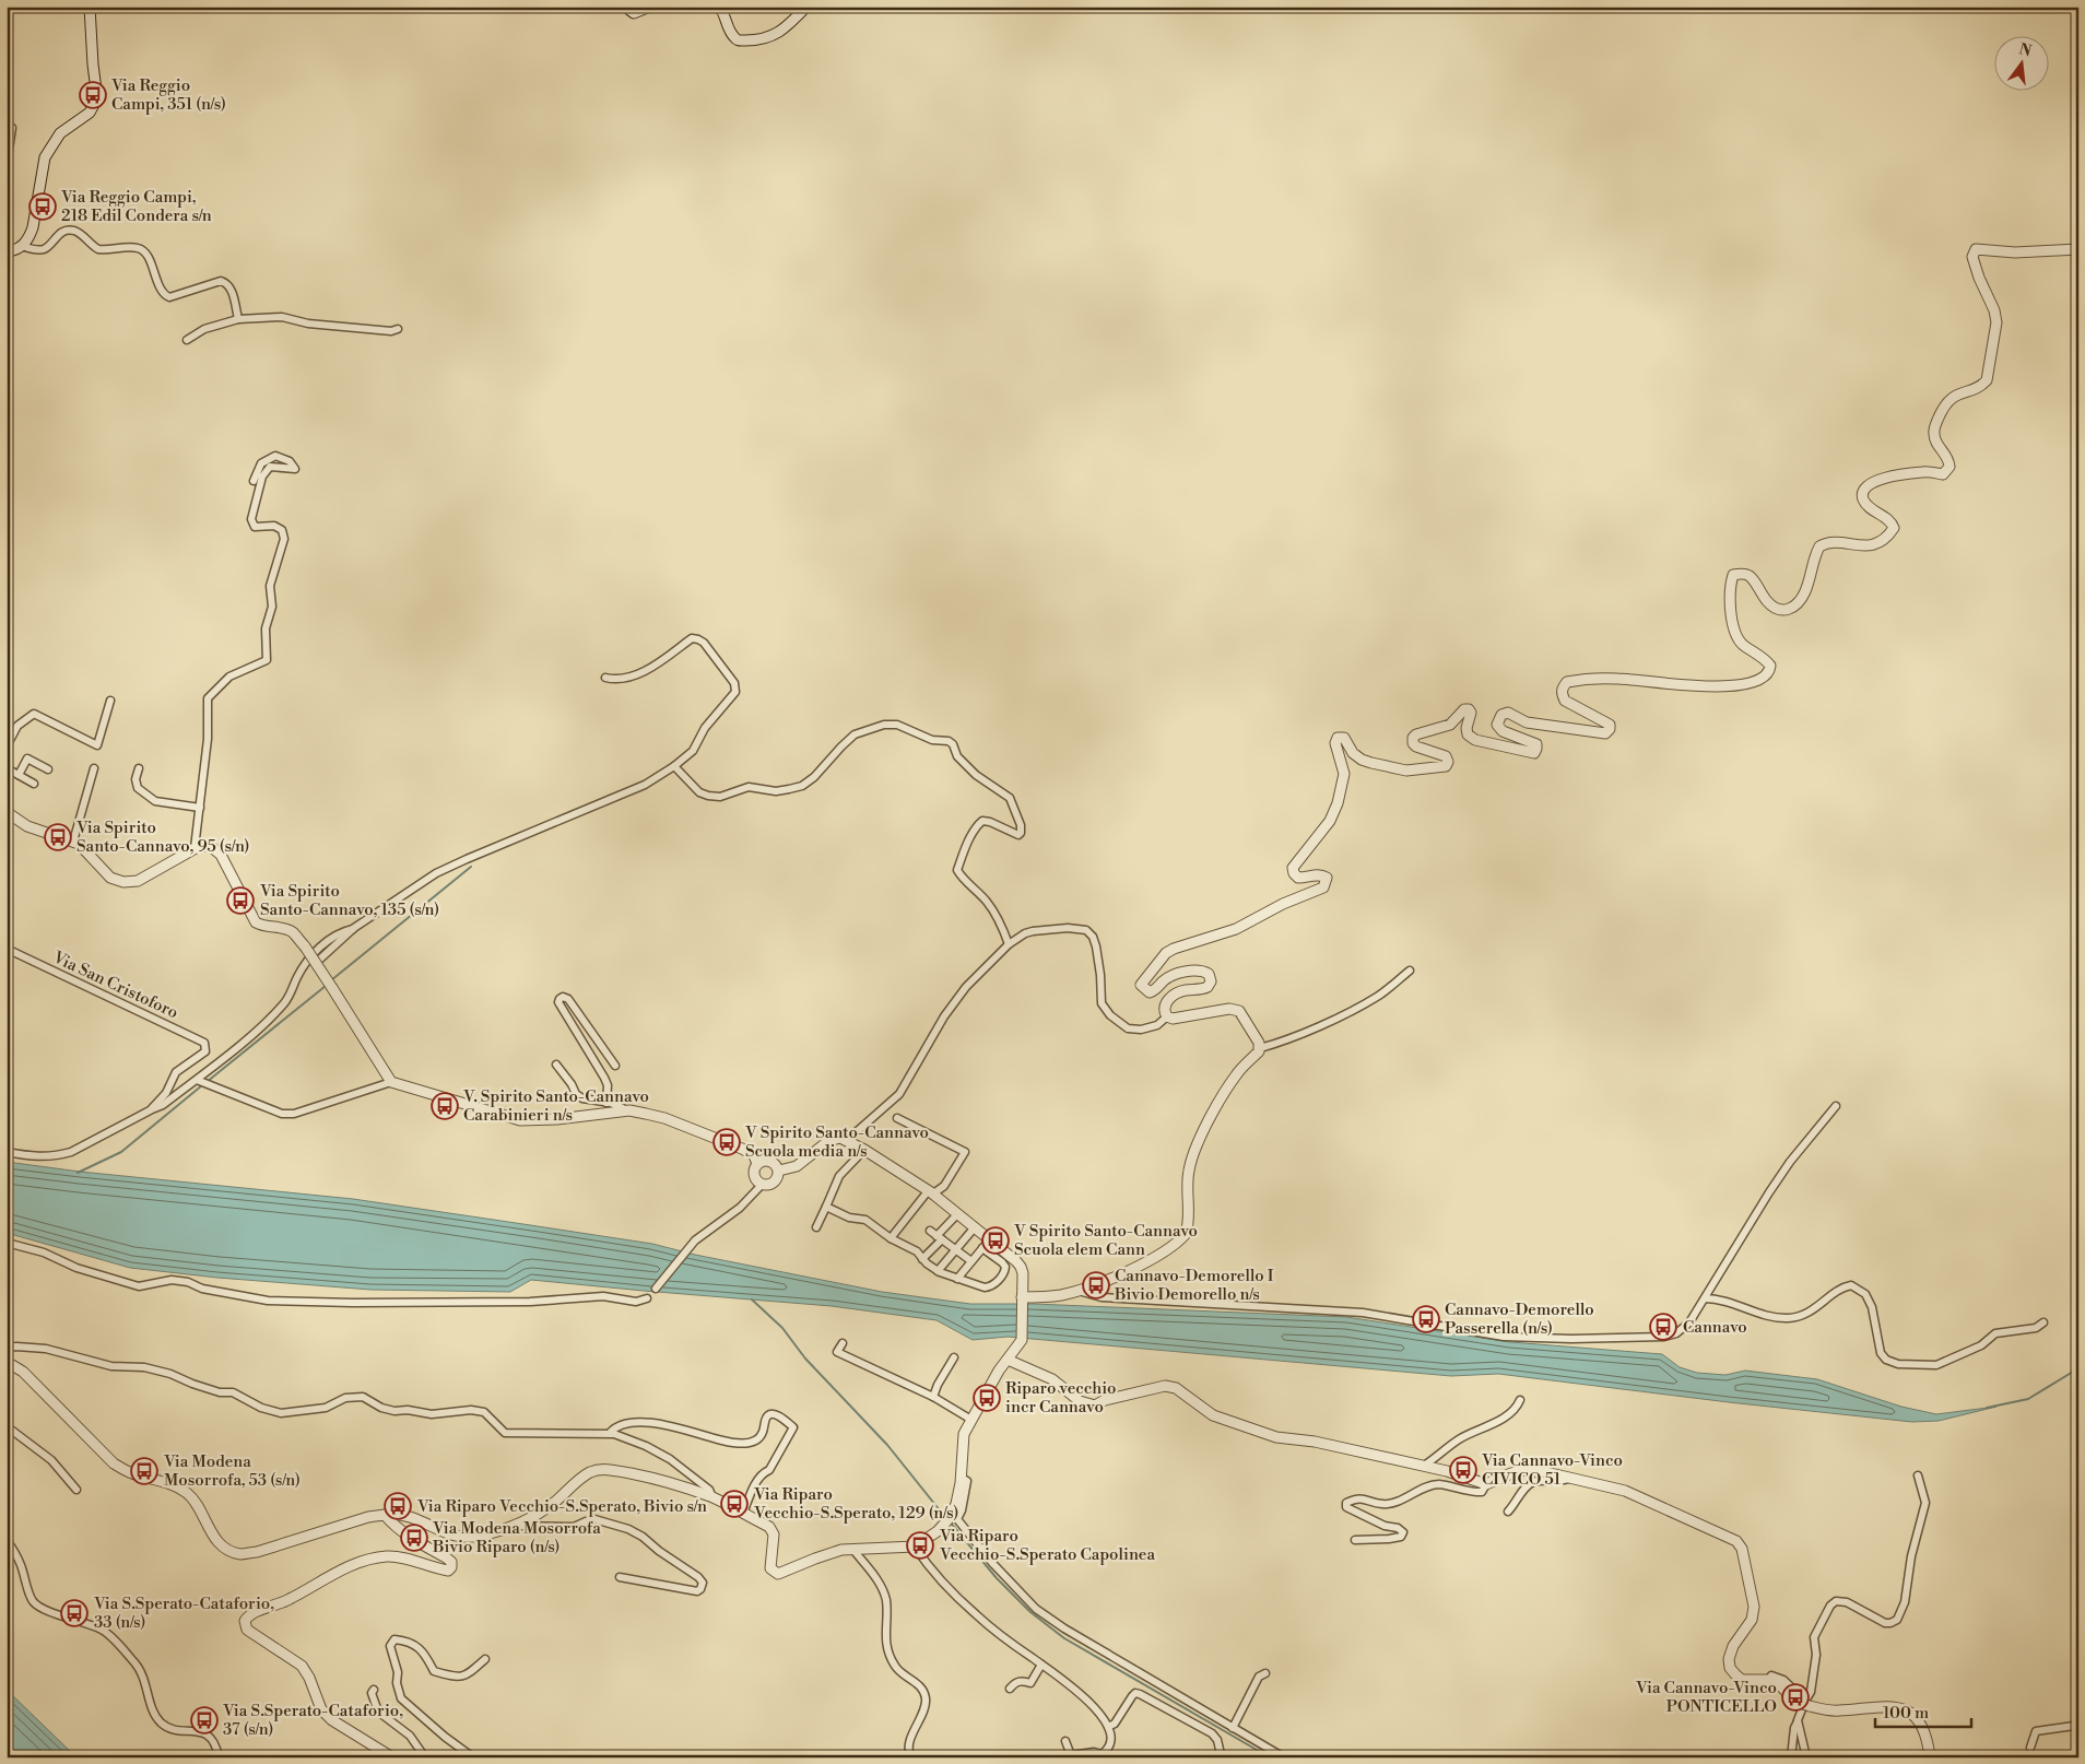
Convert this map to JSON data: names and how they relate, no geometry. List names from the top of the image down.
{
  "streets": {
    "street": ["Via San Cristoforo"]
  },
  "places": {
    "bus stop": [
      "Via Reggio Campi, 351 (n/s)",
      "Via Reggio Campi, 218 Edil Condera s/n",
      "Via Spirito Santo-Cannavo, 95 (s/n)",
      "Via Spirito Santo-Cannavo, 135 (s/n)",
      "V. Spirito Santo-Cannavo Carabinieri n/s",
      "V Spirito Santo-Cannavo Scuola media n/s",
      "V Spirito Santo-Cannavo Scuola elem Cann",
      "Cannavo-Demorello I Bivio Demorello n/s",
      "Cannavo-Demorello Passerella (n/s)",
      "Cannavo",
      "Riparo vecchio incr Cannavo",
      "Via Cannavo-Vinco CIVICO 51",
      "Via Modena Mosorrofa, 53 (s/n)",
      "Via Riparo Vecchio-S.Sperato, 129 (n/s)",
      "Via Riparo Vecchio-S.Sperato, Bivio s/n",
      "Via Modena Mosorrofa Bivio Riparo (n/s)",
      "Via Riparo Vecchio-S.Sperato Capolinea",
      "Via S.Sperato-Cataforio, 33 (n/s)",
      "Via Cannavo-Vinco PONTICELLO",
      "Via S.Sperato-Cataforio, 37 (s/n)"
    ]
  },
  "scale_bar": "100 m",
  "north": "top"
}
